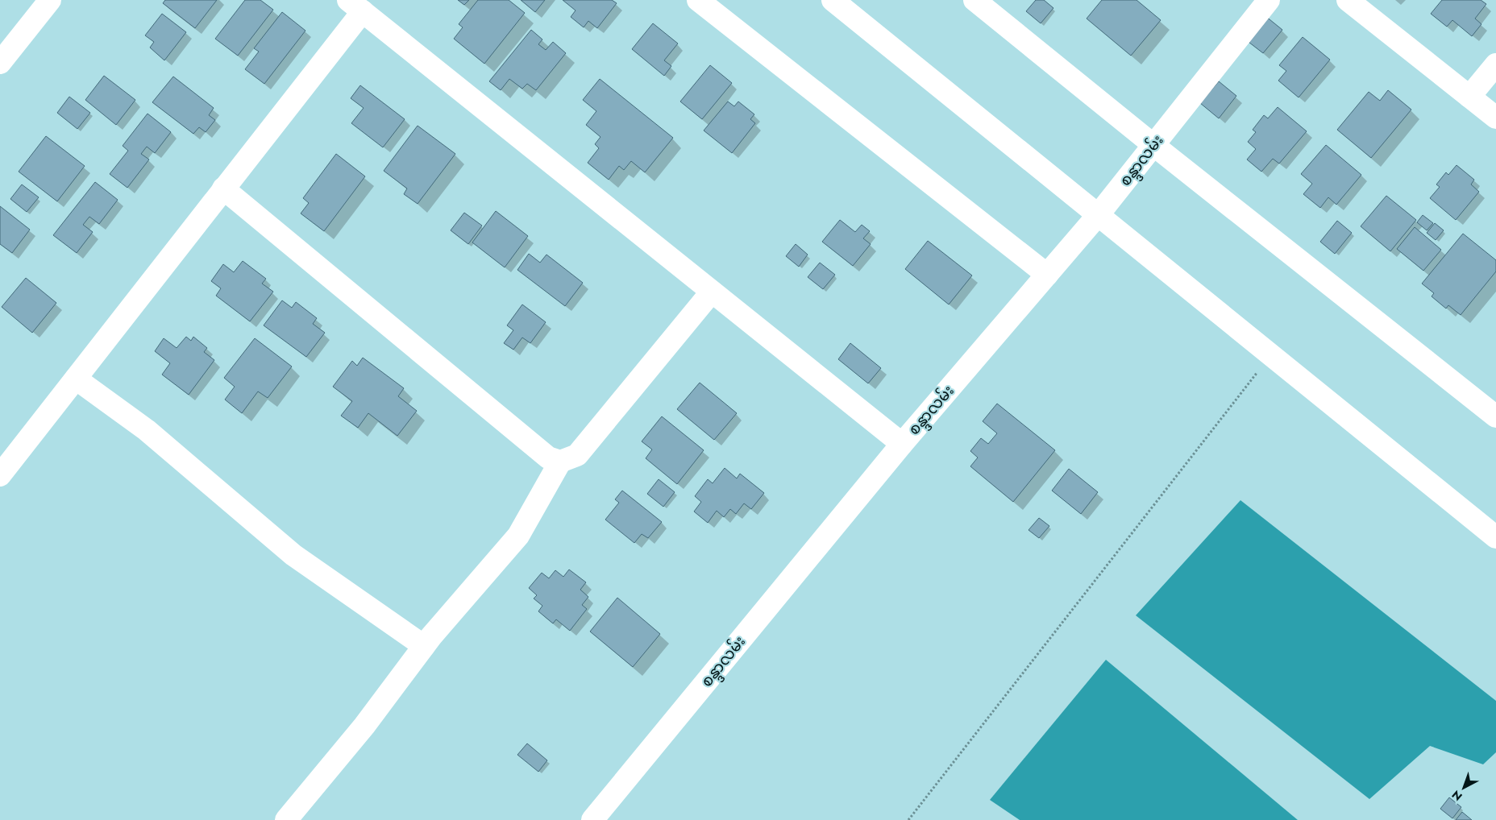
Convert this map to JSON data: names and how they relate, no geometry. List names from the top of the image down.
{
  "streets": {
    "street": ["စန္ဒာလမ်း"]
  },
  "north": "bottom left"
}
